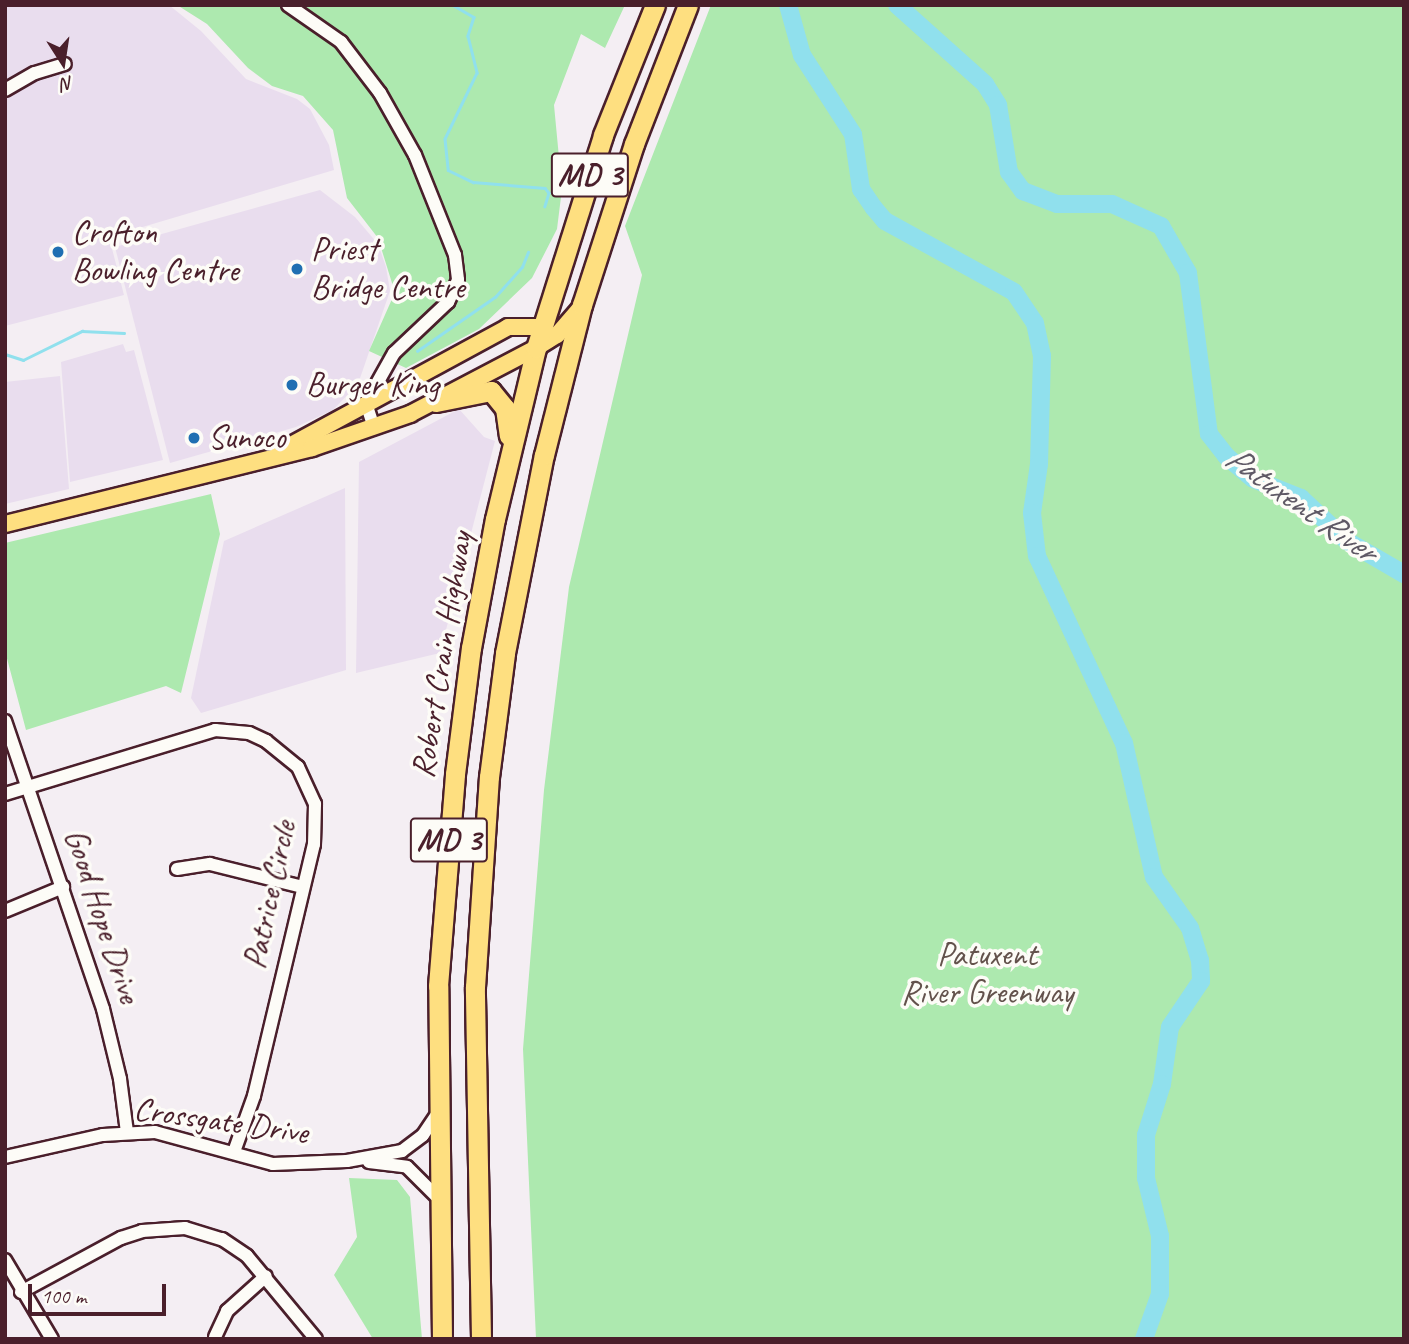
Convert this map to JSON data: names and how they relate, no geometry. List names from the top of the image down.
{
  "streets": {
    "highway": ["MD 3", "Robert Crain Highway"],
    "street": ["Patrice Circle", "Good Hope Drive", "Crossgate Drive"]
  },
  "crossings": [
    ["Robert Crain Highway", "Crossgate Drive"],
    ["Patrice Circle", "Good Hope Drive"],
    ["Patrice Circle", "Crossgate Drive"],
    ["Good Hope Drive", "Crossgate Drive"]
  ],
  "water": ["Patuxent River"],
  "parks": ["Patuxent River Greenway"],
  "places": [
    "Crofton Bowling Centre",
    "Priest Bridge Centre",
    "Burger King",
    "Sunoco"
  ],
  "scale_bar": "100 m",
  "north": "bottom"
}
